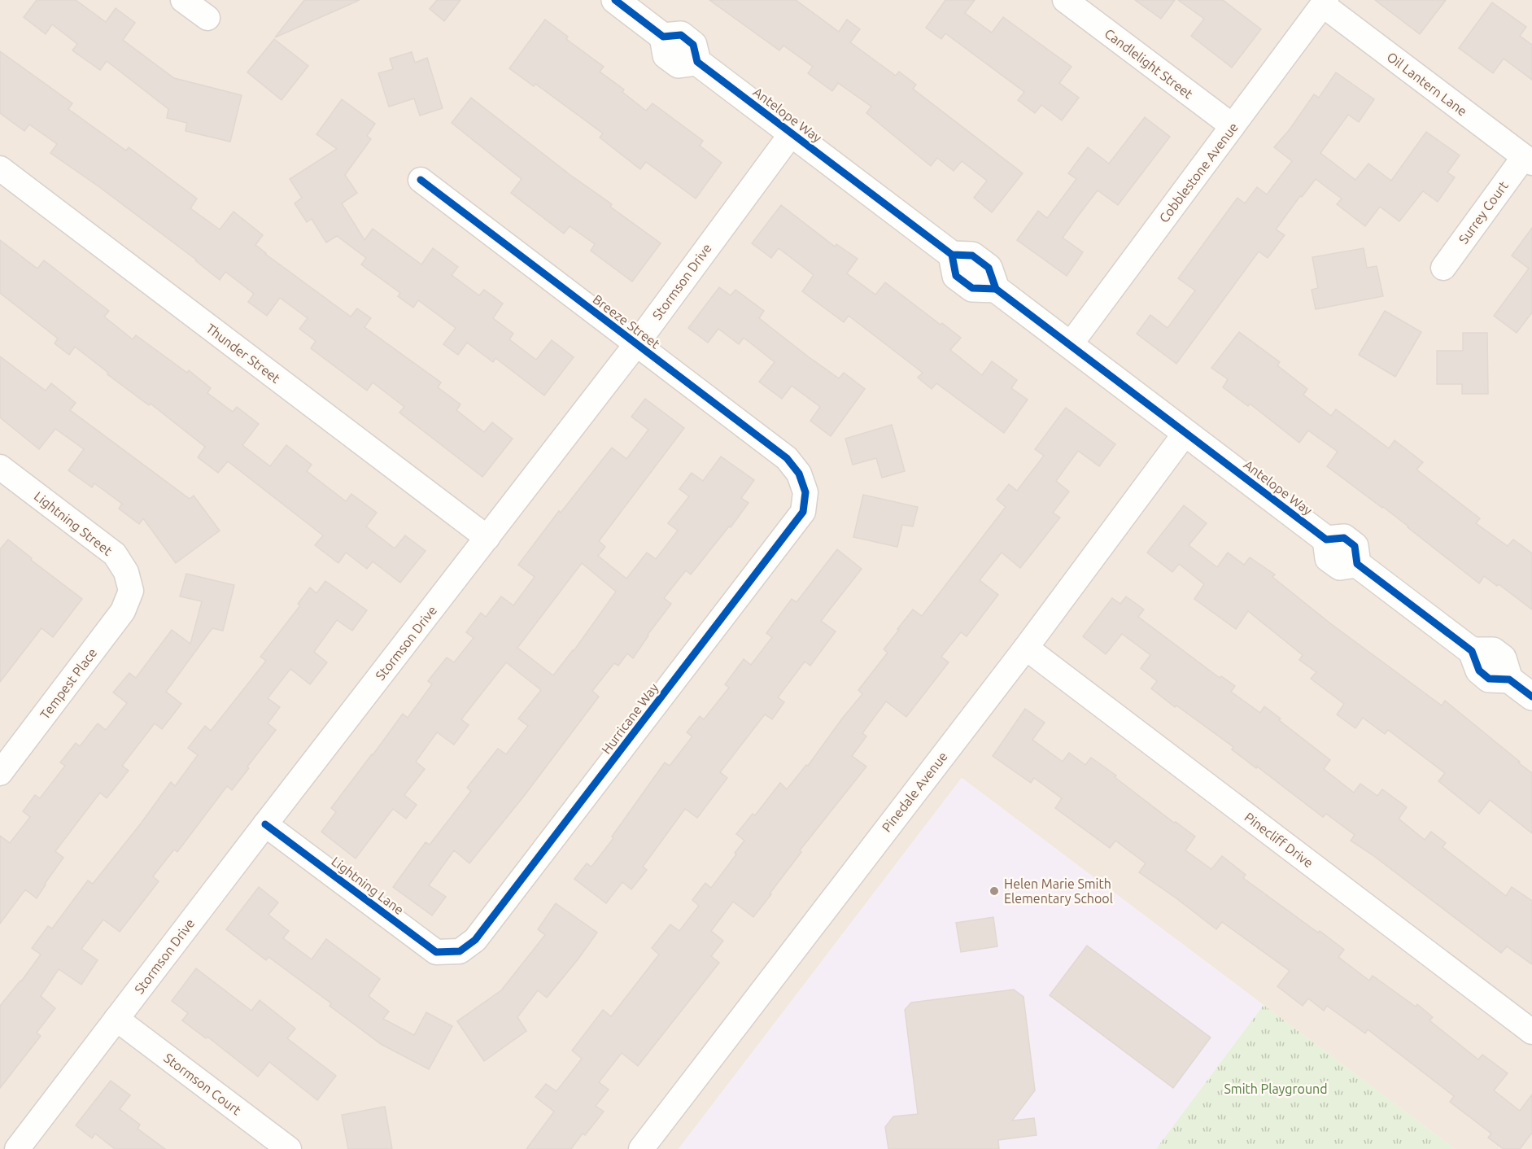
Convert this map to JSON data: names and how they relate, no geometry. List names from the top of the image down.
{
  "streets": {
    "street": [
      "Candlelight Street",
      "Oil Lantern Lane",
      "Antelope Way",
      "Cobblestone Avenue",
      "Surrey Court",
      "Stormson Drive",
      "Breeze Street",
      "Thunder Street",
      "Lightning Street",
      "Tempest Place",
      "Hurricane Way",
      "Pinedale Avenue",
      "Pinecliff Drive",
      "Lightning Lane",
      "Stormson Court"
    ]
  },
  "crossings": [
    ["Candlelight Street", "Cobblestone Avenue"],
    ["Oil Lantern Lane", "Cobblestone Avenue"],
    ["Oil Lantern Lane", "Surrey Court"],
    ["Antelope Way", "Cobblestone Avenue"],
    ["Antelope Way", "Stormson Drive"],
    ["Antelope Way", "Pinedale Avenue"],
    ["Stormson Drive", "Breeze Street"],
    ["Stormson Drive", "Thunder Street"],
    ["Stormson Drive", "Lightning Lane"],
    ["Stormson Drive", "Stormson Court"],
    ["Breeze Street", "Hurricane Way"],
    ["Lightning Street", "Tempest Place"],
    ["Hurricane Way", "Lightning Lane"],
    ["Pinedale Avenue", "Pinecliff Drive"]
  ],
  "parks": ["Smith Playground"],
  "places": ["Helen Marie Smith Elementary School"]
}
